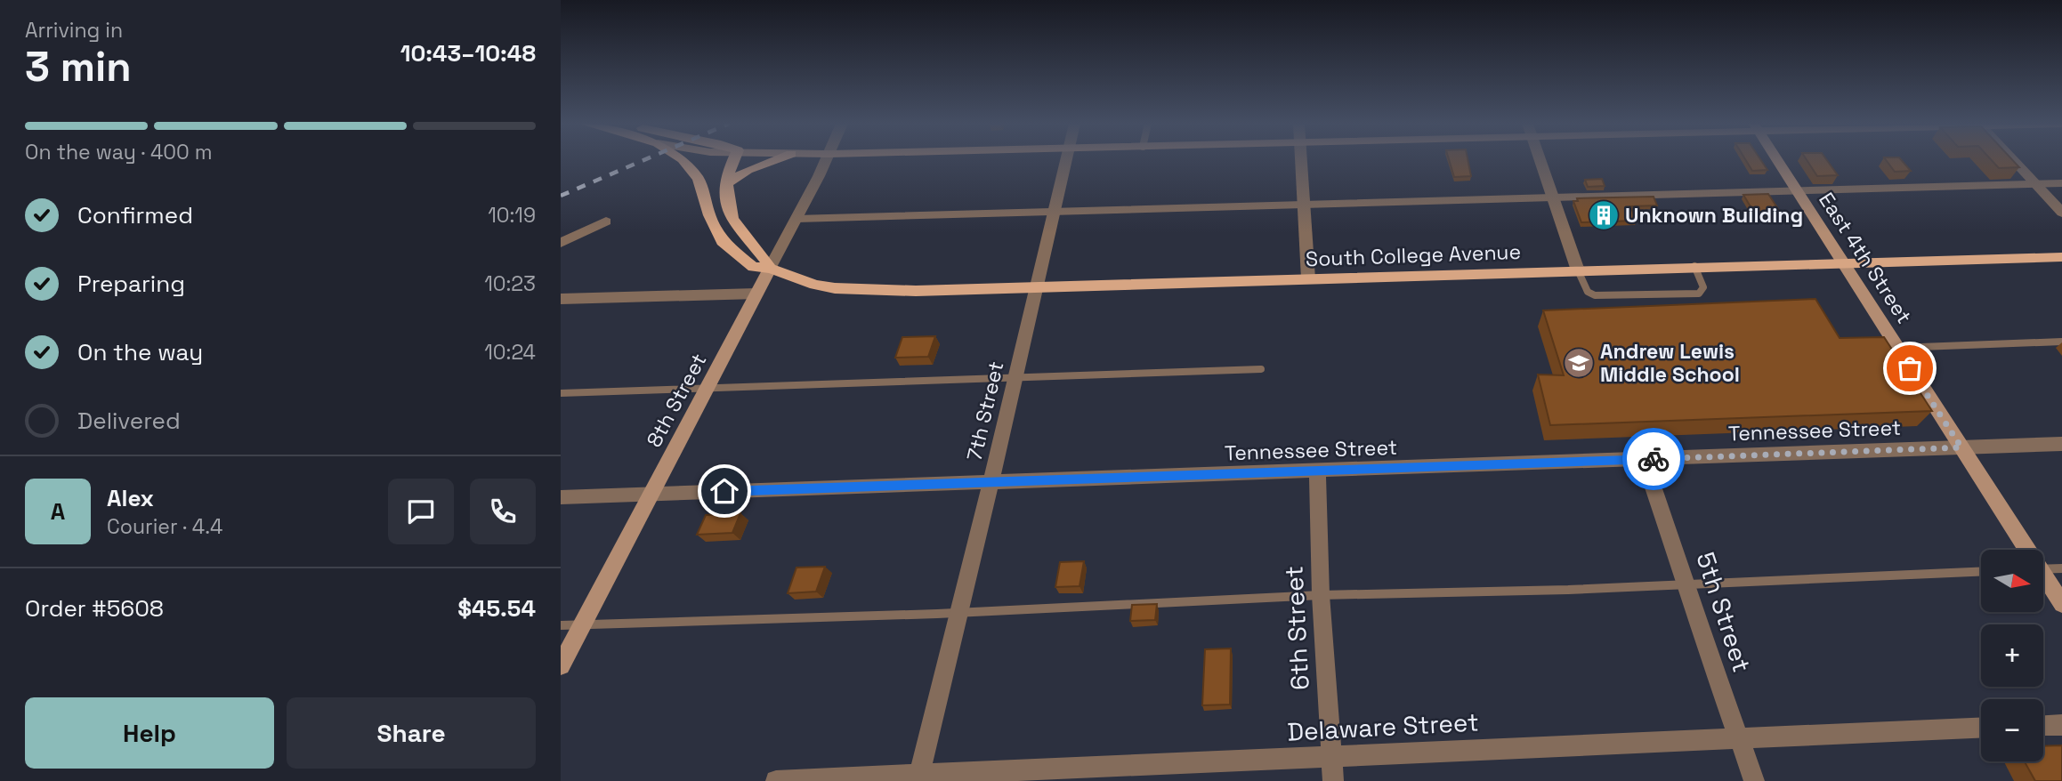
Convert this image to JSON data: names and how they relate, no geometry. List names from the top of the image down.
{
  "streets": {
    "main road": ["South College Avenue"],
    "street": [
      "East 4th Street",
      "8th Street",
      "7th Street",
      "Tennessee Street",
      "5th Street",
      "6th Street",
      "Delaware Street"
    ]
  },
  "crossings": [
    ["South College Avenue", "East 4th Street"],
    ["South College Avenue", "8th Street"],
    ["South College Avenue", "7th Street"],
    ["East 4th Street", "Tennessee Street"],
    ["8th Street", "Tennessee Street"],
    ["7th Street", "Tennessee Street"],
    ["7th Street", "Delaware Street"],
    ["Tennessee Street", "5th Street"],
    ["Tennessee Street", "6th Street"],
    ["5th Street", "Delaware Street"],
    ["6th Street", "Delaware Street"]
  ],
  "places": {
    "building": ["Unknown Building"],
    "school or university": ["Andrew Lewis Middle School"]
  },
  "north": "right",
  "page": {
    "heading": ["3 min", "Arriving in", "10:43–10:48"],
    "panel": [
      "Alex",
      "Courier · 4.4",
      "Order #5608",
      "$45.54"
    ],
    "bar": "On the way · 400 m",
    "list": [
      ["Confirmed", "10:19"],
      ["Preparing", "10:23"],
      ["On the way", "10:24"],
      "Delivered"
    ],
    "round": "A",
    "map_buttons": ["+", "−"],
    "buttons": ["Help", "Share"]
  }
}
